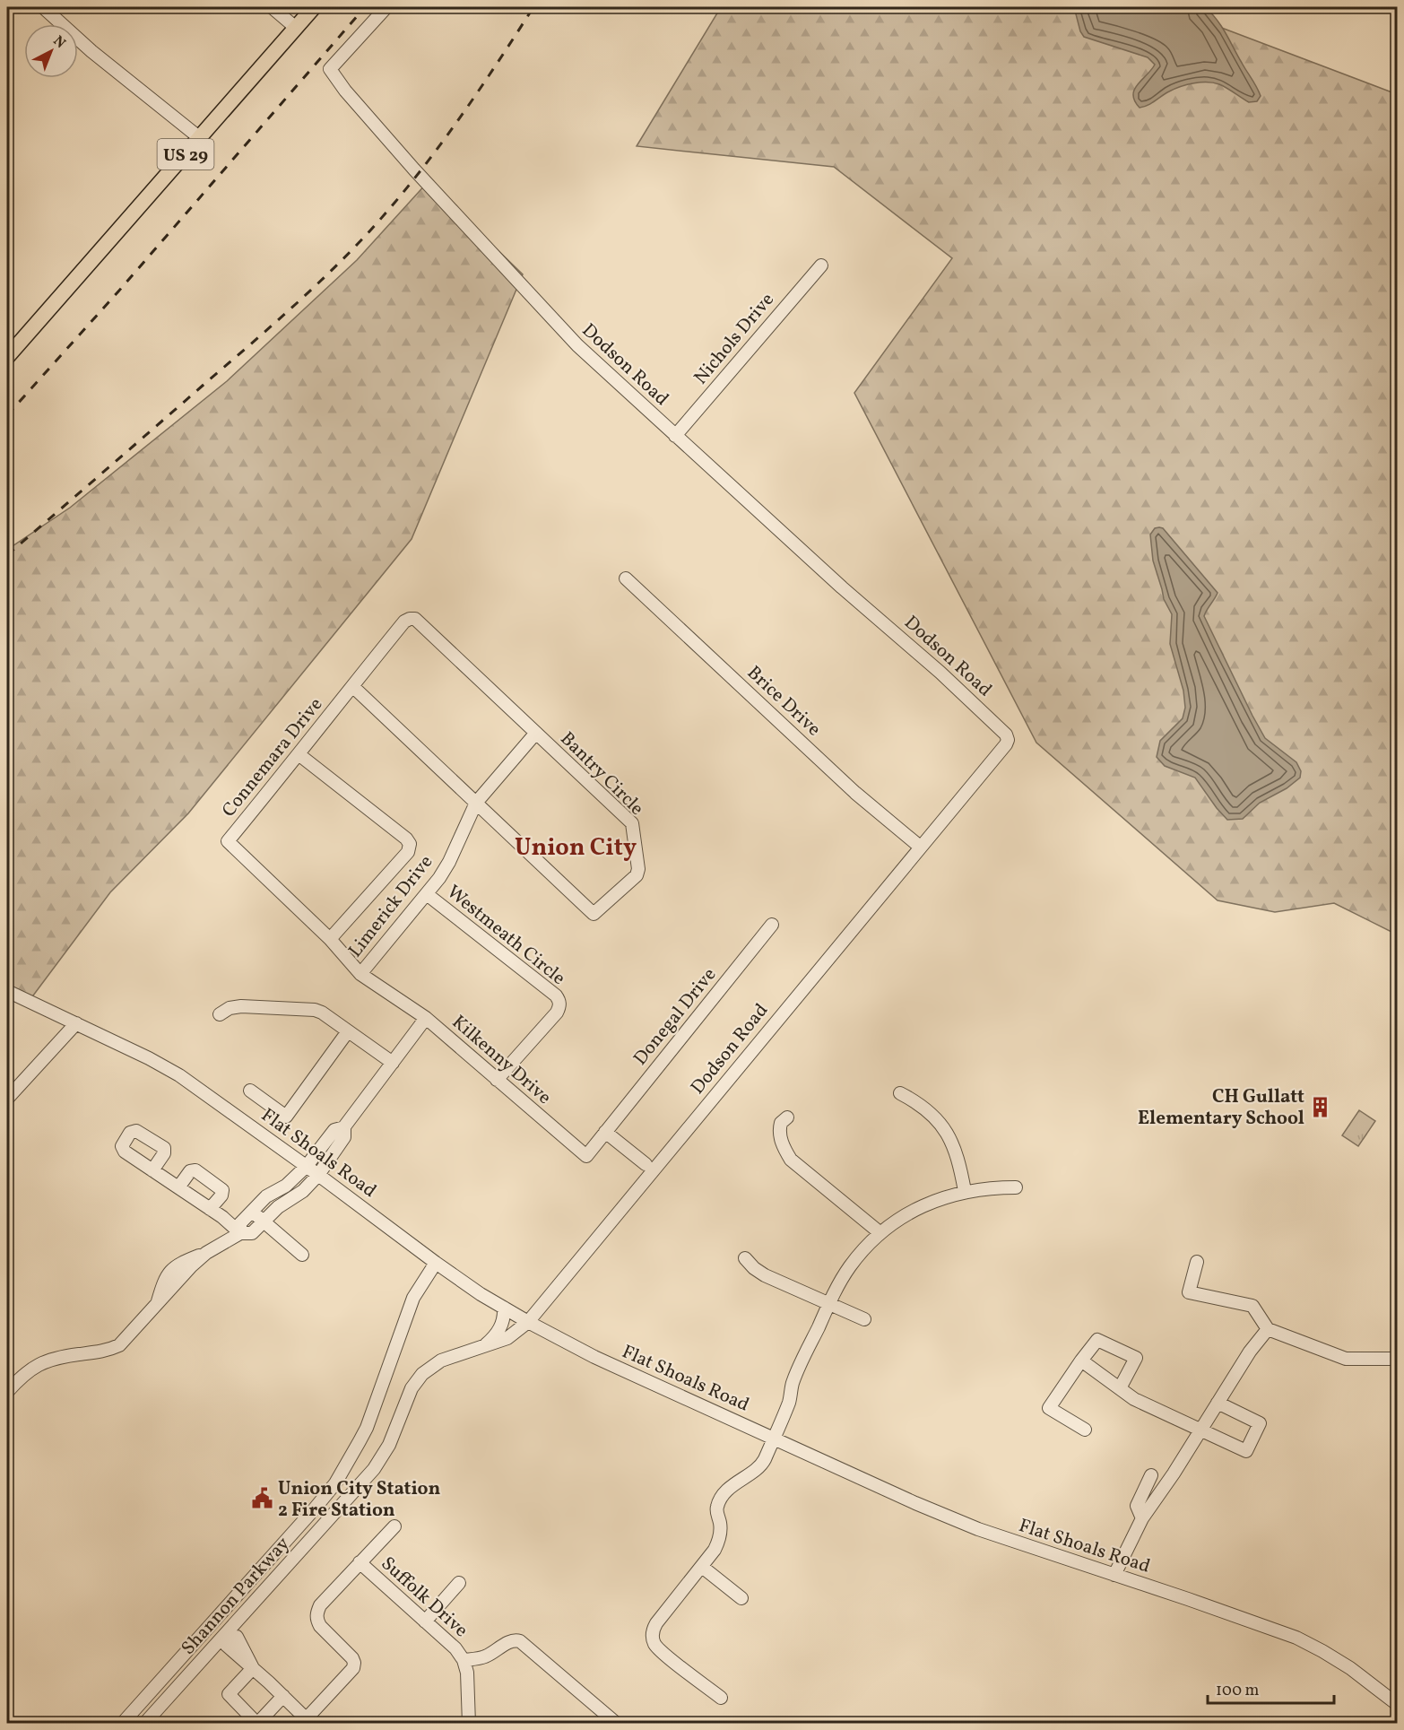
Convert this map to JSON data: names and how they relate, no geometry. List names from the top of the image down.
{
  "streets": {
    "main road": ["US 29"],
    "street": [
      "Nichols Drive",
      "Dodson Road",
      "Brice Drive",
      "Connemara Drive",
      "Bantry Circle",
      "Limerick Drive",
      "Westmeath Circle",
      "Donegal Drive",
      "Kilkenny Drive",
      "Flat Shoals Road",
      "Shannon Parkway",
      "Suffolk Drive"
    ]
  },
  "crossings": [
    ["Nichols Drive", "Dodson Road"],
    ["Dodson Road", "Brice Drive"],
    ["Dodson Road", "Flat Shoals Road"],
    ["Dodson Road", "Shannon Parkway"],
    ["Connemara Drive", "Bantry Circle"],
    ["Connemara Drive", "Kilkenny Drive"],
    ["Bantry Circle", "Limerick Drive"],
    ["Limerick Drive", "Westmeath Circle"],
    ["Limerick Drive", "Kilkenny Drive"],
    ["Westmeath Circle", "Kilkenny Drive"],
    ["Donegal Drive", "Kilkenny Drive"],
    ["Flat Shoals Road", "Shannon Parkway"]
  ],
  "districts": ["Union City"],
  "places": {
    "building": ["CH Gullatt Elementary School"],
    "public building": ["Union City Station 2 Fire Station"]
  },
  "scale_bar": "100 m",
  "north": "top right"
}
